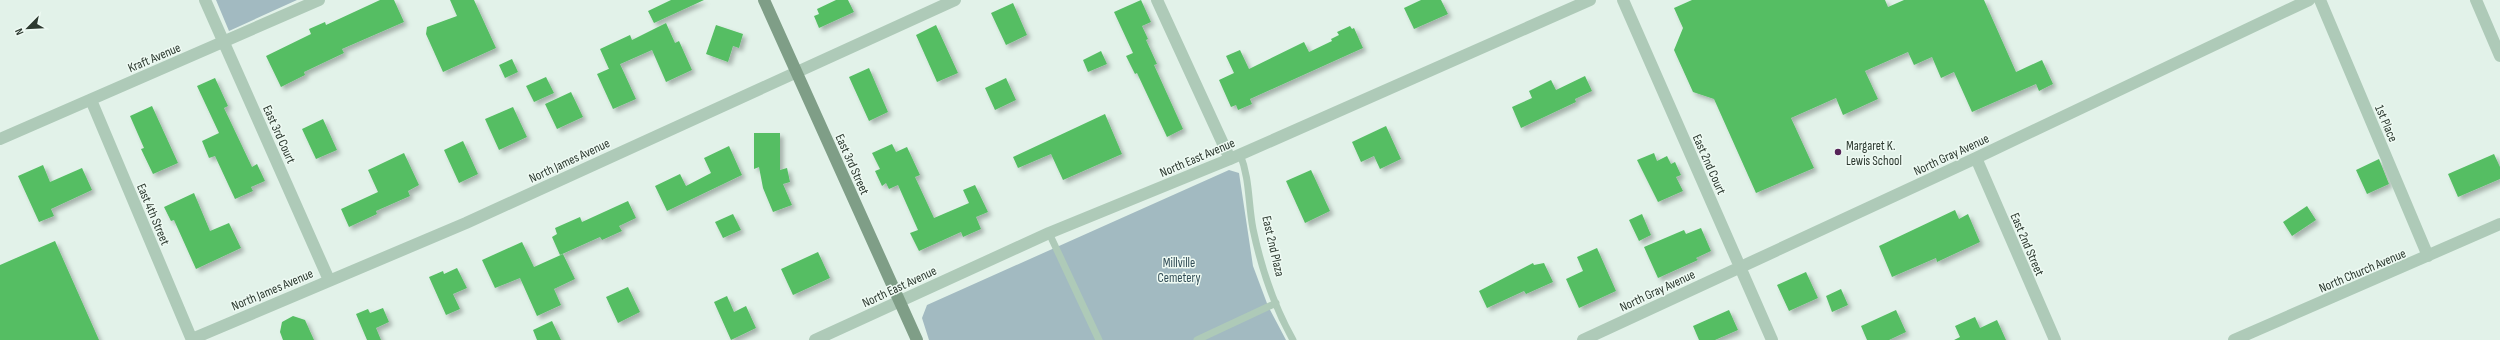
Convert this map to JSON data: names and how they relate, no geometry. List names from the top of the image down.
{
  "streets": {
    "street": [
      "Kraft Avenue",
      "1st Place",
      "East 3rd Court",
      "North Gray Avenue",
      "North East Avenue",
      "North James Avenue",
      "East 3rd Street",
      "East 2nd Court",
      "East 4th Street",
      "East 2nd Street",
      "East 2nd Plaza",
      "North Church Avenue"
    ]
  },
  "crossings": [
    ["Kraft Avenue", "East 3rd Court"],
    ["Kraft Avenue", "East 4th Street"],
    ["1st Place", "North Church Avenue"],
    ["East 3rd Court", "North James Avenue"],
    ["North Gray Avenue", "East 2nd Court"],
    ["North Gray Avenue", "East 2nd Street"],
    ["North East Avenue", "East 3rd Street"],
    ["North East Avenue", "East 2nd Plaza"],
    ["North James Avenue", "East 3rd Street"],
    ["North James Avenue", "East 4th Street"]
  ],
  "parks": ["Millville Cemetery"],
  "places": ["Margaret K. Lewis School"],
  "north": "bottom left"
}
